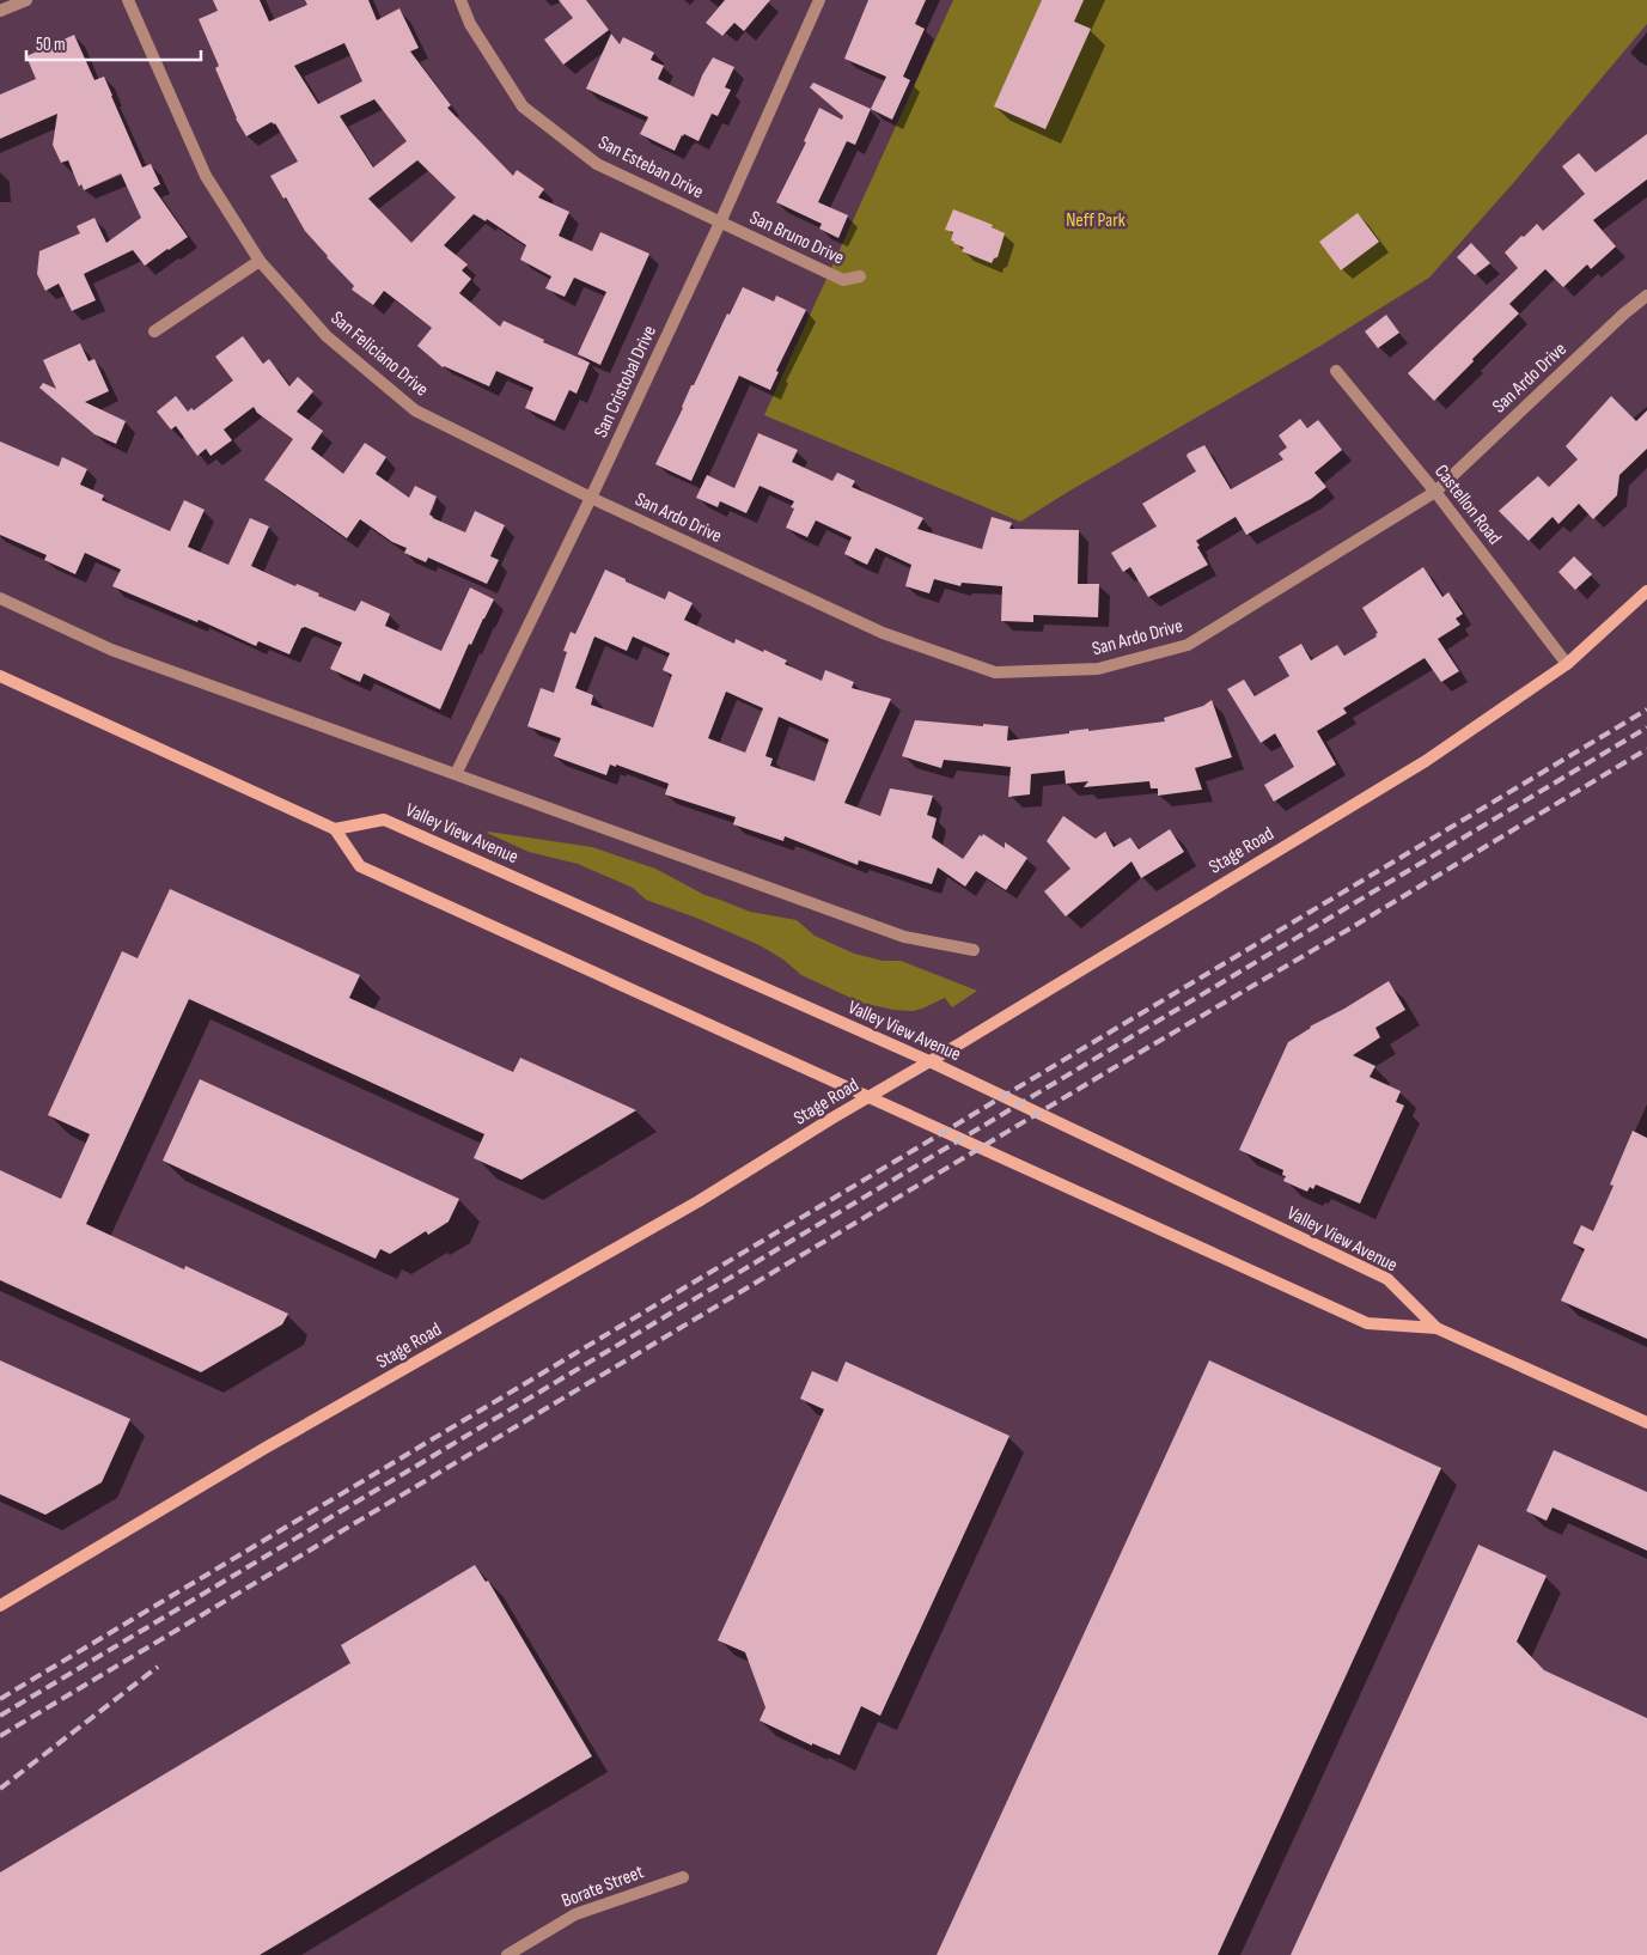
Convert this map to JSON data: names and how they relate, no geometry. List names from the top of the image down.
{
  "streets": {
    "main road": ["Valley View Avenue", "Stage Road"],
    "street": [
      "San Esteban Drive",
      "San Bruno Drive",
      "San Feliciano Drive",
      "San Ardo Drive",
      "San Cristobal Drive",
      "Castellon Road",
      "Borate Street"
    ]
  },
  "crossings": [
    ["San Esteban Drive", "San Bruno Drive"],
    ["San Esteban Drive", "San Cristobal Drive"],
    ["San Bruno Drive", "San Cristobal Drive"],
    ["San Feliciano Drive", "San Ardo Drive"],
    ["San Feliciano Drive", "San Cristobal Drive"],
    ["San Ardo Drive", "San Cristobal Drive"],
    ["San Ardo Drive", "Castellon Road"],
    ["Castellon Road", "Stage Road"],
    ["Valley View Avenue", "Stage Road"]
  ],
  "parks": ["Neff Park"],
  "scale_bar": "50 m"
}
